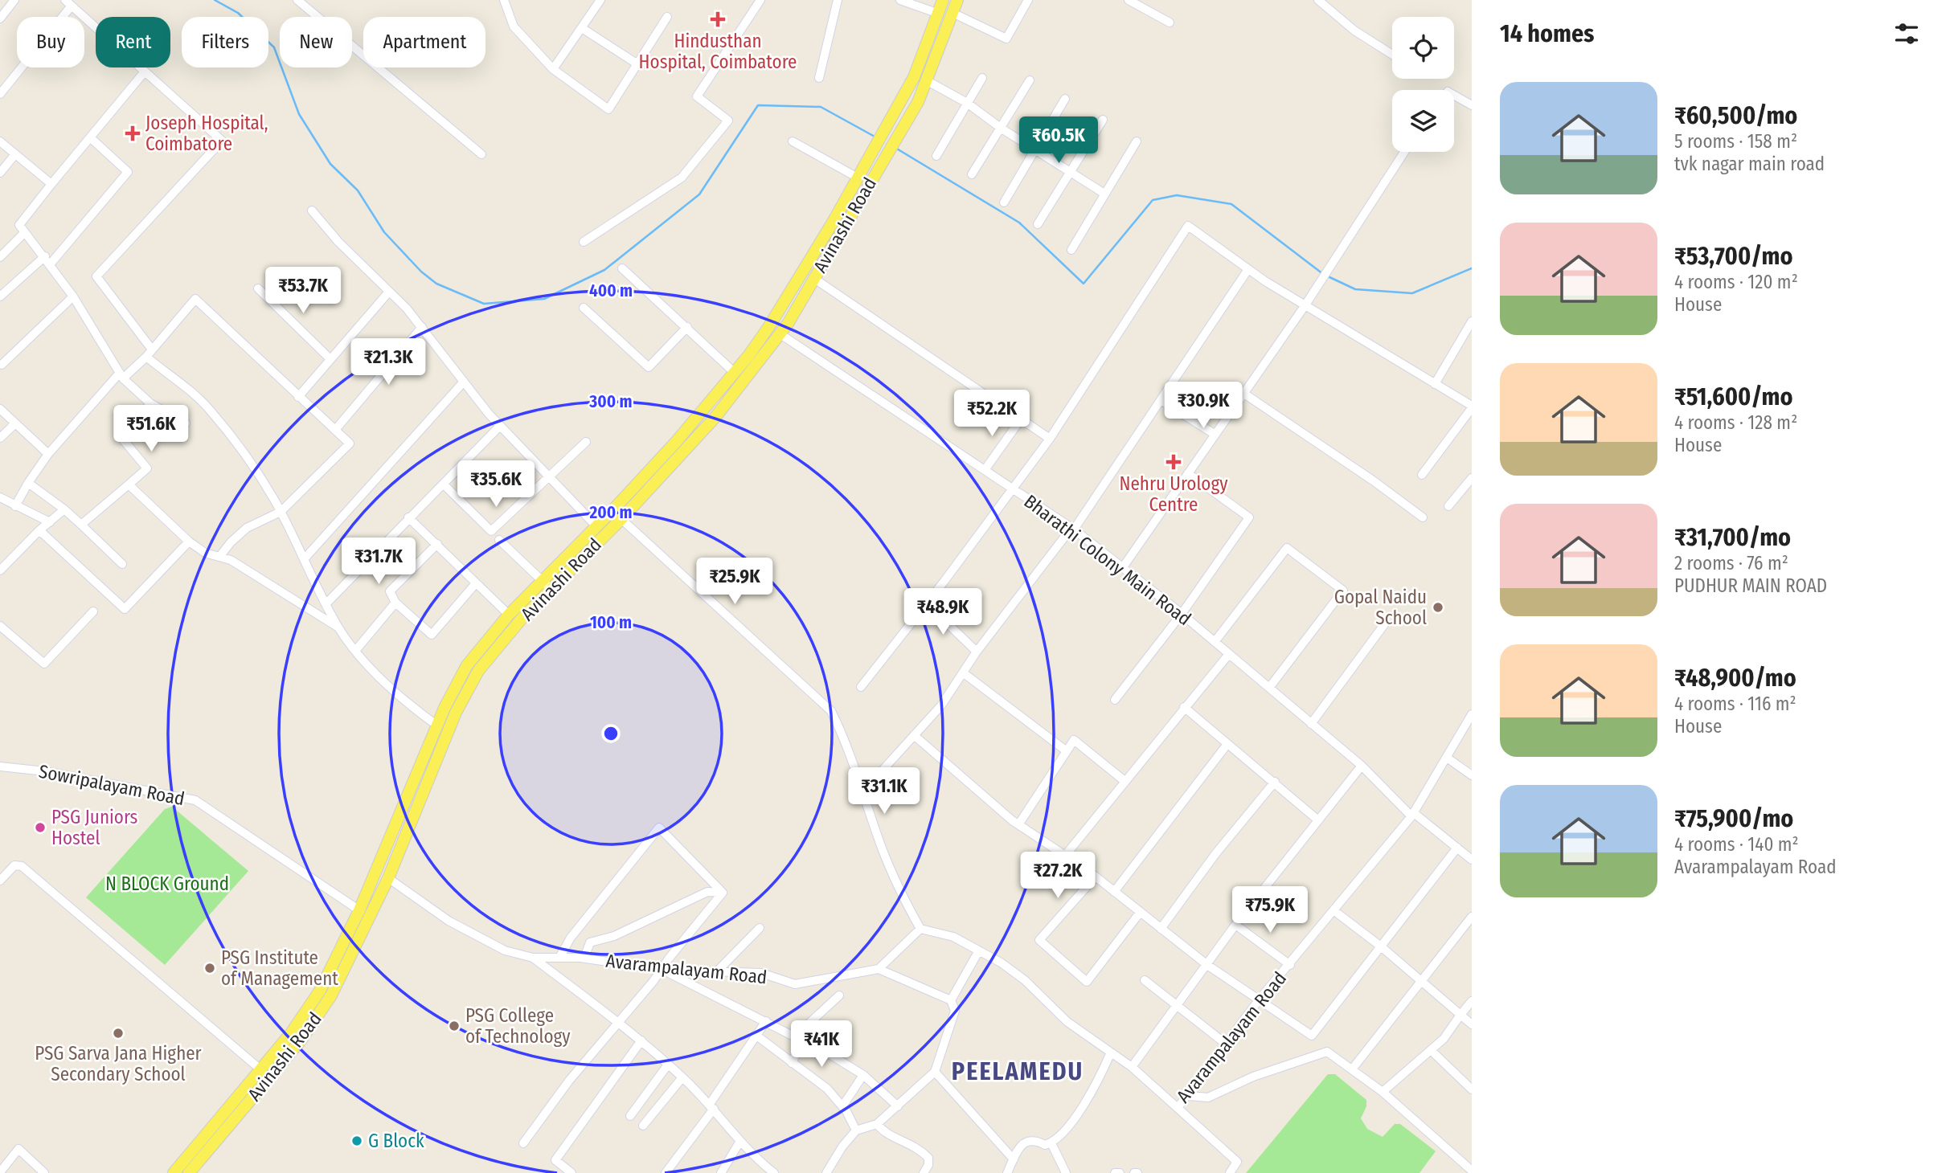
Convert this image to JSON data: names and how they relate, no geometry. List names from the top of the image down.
{
  "streets": {
    "main road": ["Avinashi Road"],
    "street": ["Bharathi Colony Main Road", "Sowripalayam Road", "Avarampalayam Road"]
  },
  "crossings": [
    ["Avinashi Road", "Bharathi Colony Main Road"],
    ["Avinashi Road", "Sowripalayam Road"],
    ["Avinashi Road", "Avarampalayam Road"],
    ["Bharathi Colony Main Road", "Avarampalayam Road"]
  ],
  "districts": ["PEELAMEDU"],
  "parks": ["N BLOCK Ground"],
  "places": {
    "health": ["Hindusthan Hospital, Coimbatore", "Joseph Hospital, Coimbatore", "Nehru Urology Centre"],
    "other": [
      "Gopal Naidu School",
      "PSG Juniors Hostel",
      "PSG Institute of Management",
      "PSG College of Technology",
      "PSG Sarva Jana Higher Secondary School",
      "G Block"
    ]
  },
  "page": {
    "heading": "14 homes",
    "chip": [
      "Buy",
      "Rent",
      "Filters",
      "New",
      "Apartment"
    ],
    "list": [
      {
        "name": "₹60,500/mo",
        "note": "5 rooms · 158 m² · tvk nagar main road"
      },
      {
        "name": "₹53,700/mo",
        "note": "4 rooms · 120 m² · House"
      },
      {
        "name": "₹51,600/mo",
        "note": "4 rooms · 128 m² · House"
      },
      {
        "name": "₹31,700/mo",
        "note": "2 rooms · 76 m² · PUDHUR MAIN ROAD"
      },
      {
        "name": "₹48,900/mo",
        "note": "4 rooms · 116 m² · House"
      },
      {
        "name": "₹75,900/mo",
        "note": "4 rooms · 140 m² · Avarampalayam Road"
      }
    ],
    "price": [
      "₹60.5K",
      "₹53.7K",
      "₹21.3K",
      "₹30.9K",
      "₹52.2K",
      "₹51.6K",
      "₹35.6K",
      "₹31.7K",
      "₹25.9K",
      "₹48.9K",
      "₹31.1K",
      "₹27.2K",
      "₹75.9K",
      "₹41K"
    ]
  },
  "rings": [
    "400 m",
    "300 m",
    "200 m",
    "100 m"
  ]
}
